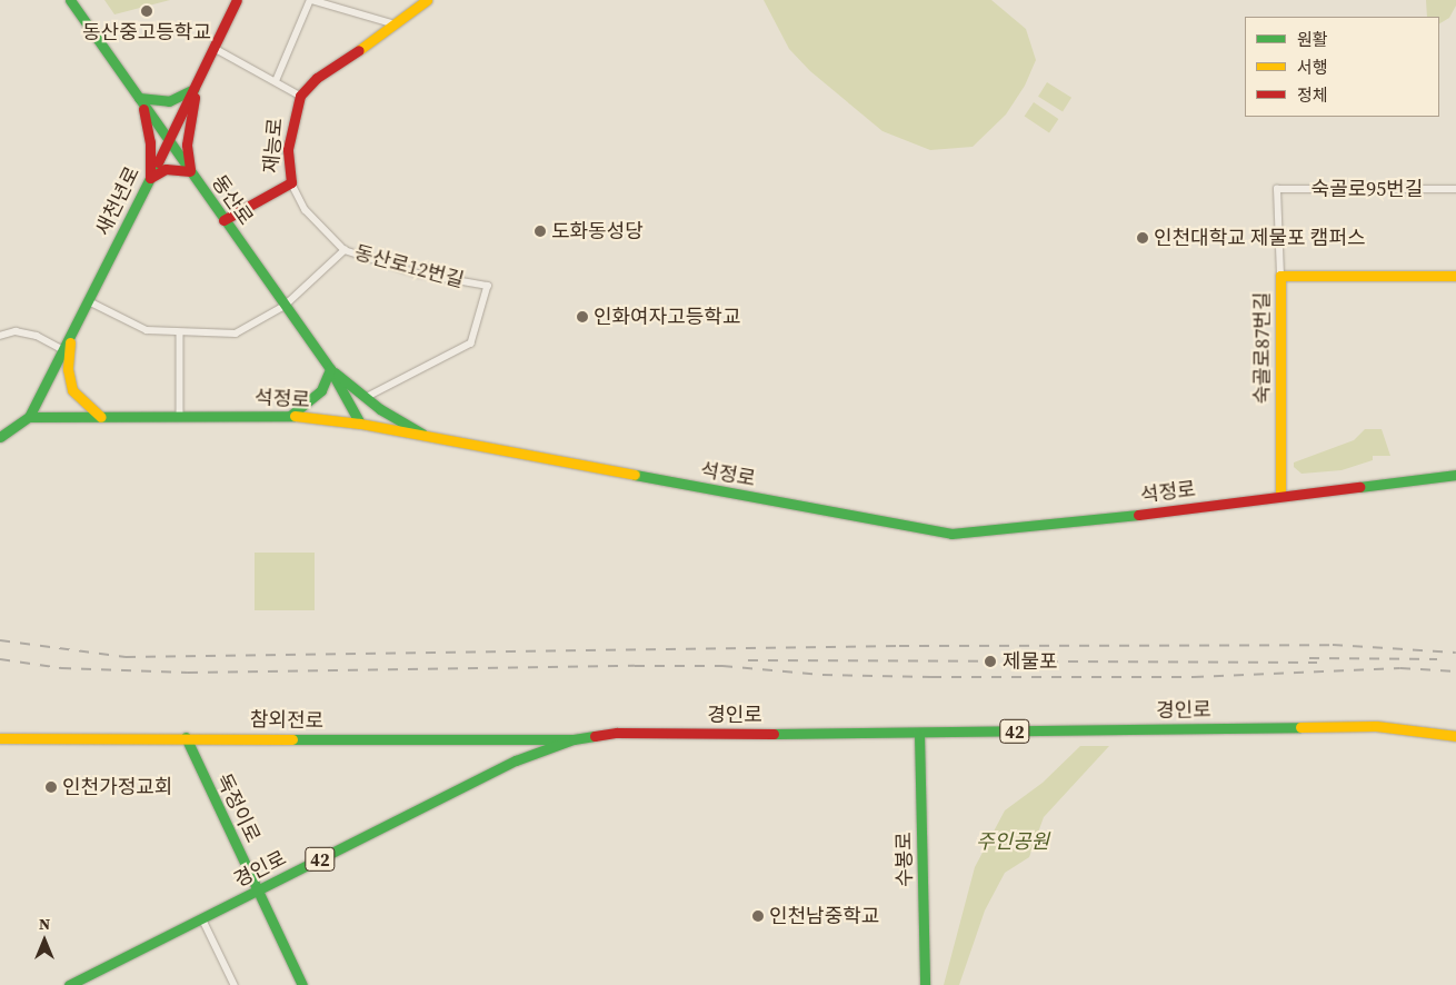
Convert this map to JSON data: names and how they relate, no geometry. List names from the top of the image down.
{
  "streets": {
    "main road": [
      "재능로",
      "동산로",
      "새천년로",
      "숙골로87번길",
      "석정로",
      "경인로",
      "참외전로",
      "42",
      "독정이로",
      "수봉로"
    ],
    "street": ["숙골로95번길", "동산로12번길"]
  },
  "crossings": [
    ["재능로", "동산로"],
    ["숙골로95번길", "숙골로87번길"],
    ["동산로", "새천년로"],
    ["동산로", "동산로12번길"],
    ["동산로", "석정로"],
    ["새천년로", "동산로12번길"],
    ["새천년로", "석정로"],
    ["숙골로87번길", "석정로"],
    ["경인로", "참외전로"],
    ["경인로", "독정이로"],
    ["경인로", "수봉로"],
    ["참외전로", "독정이로"]
  ],
  "parks": ["주인공원"],
  "places": [
    "동산중고등학교",
    "도화동성당",
    "인천대학교 제물포 캠퍼스",
    "인화여자고등학교",
    "제물포",
    "인천가정교회",
    "인천남중학교"
  ],
  "legend": ["원활", "서행", "정체"],
  "north": "top"
}
